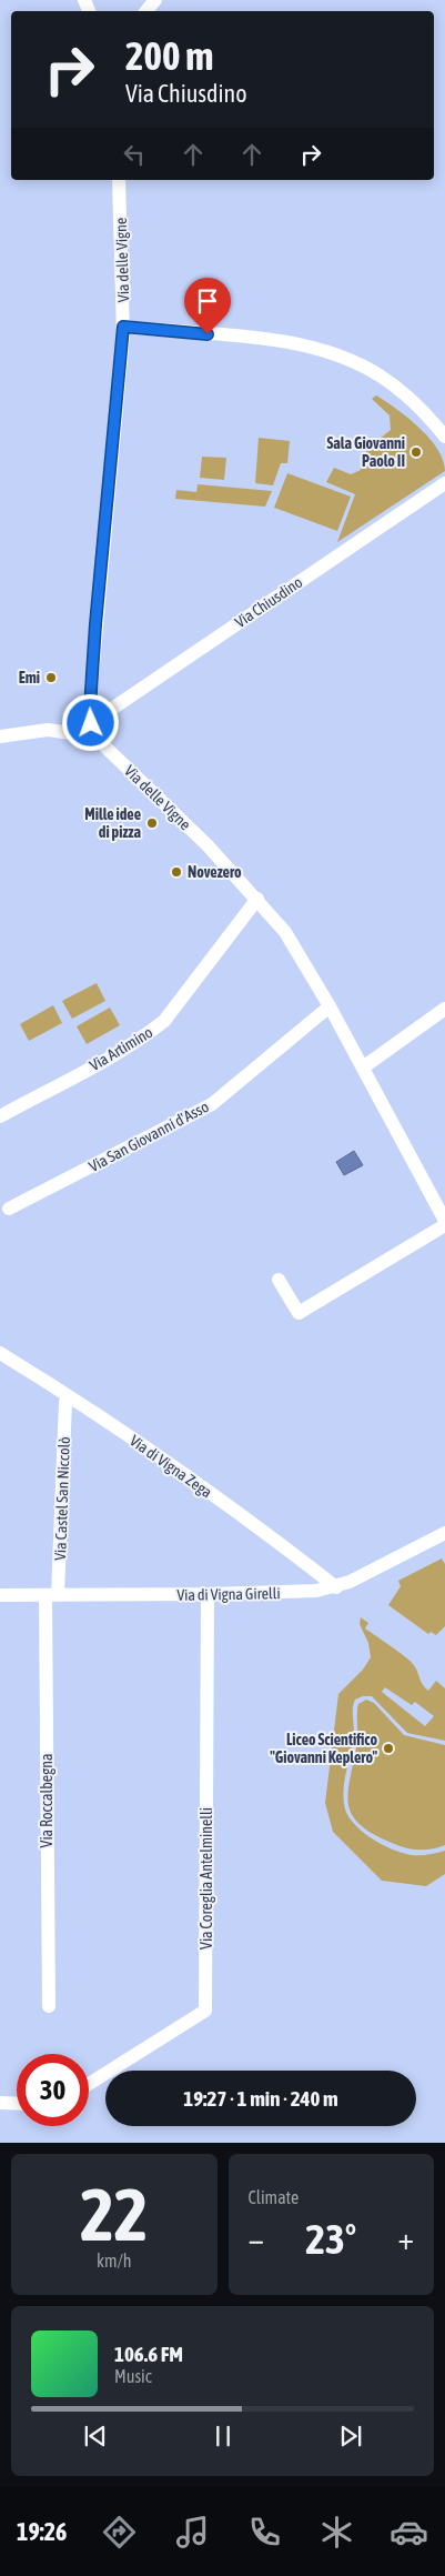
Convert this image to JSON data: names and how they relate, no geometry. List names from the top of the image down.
{
  "streets": {
    "street": [
      "Via delle Vigne",
      "Via Chiusdino",
      "Via Artimino",
      "Via San Giovanni d'Asso",
      "Via di Vigna Zega",
      "Via Castel San Niccolò",
      "Via di Vigna Girelli",
      "Via Roccalbegna",
      "Via Coreglia Antelminelli"
    ]
  },
  "crossings": [
    ["Via delle Vigne", "Via Chiusdino"],
    ["Via delle Vigne", "Via Artimino"],
    ["Via delle Vigne", "Via San Giovanni d'Asso"],
    ["Via di Vigna Zega", "Via di Vigna Girelli"],
    ["Via Castel San Niccolò", "Via di Vigna Girelli"],
    ["Via Castel San Niccolò", "Via Roccalbegna"],
    ["Via di Vigna Girelli", "Via Roccalbegna"],
    ["Via di Vigna Girelli", "Via Coreglia Antelminelli"]
  ],
  "places": [
    "Sala Giovanni Paolo II",
    "Emi",
    "Mille idee di pizza",
    "Novezero",
    "Liceo Scientifico \"Giovanni Keplero\""
  ],
  "page": {
    "turn": ["200 m", "Via Chiusdino"],
    "limit": "30",
    "trip": "19:27 · 1 min · 240 m",
    "tile": [
      ["22", "km/h"],
      "Climate"
    ],
    "heat": ["−", "23°", "+"],
    "song": ["106.6 FM", "Music"],
    "tabs": "19:26"
  }
}
